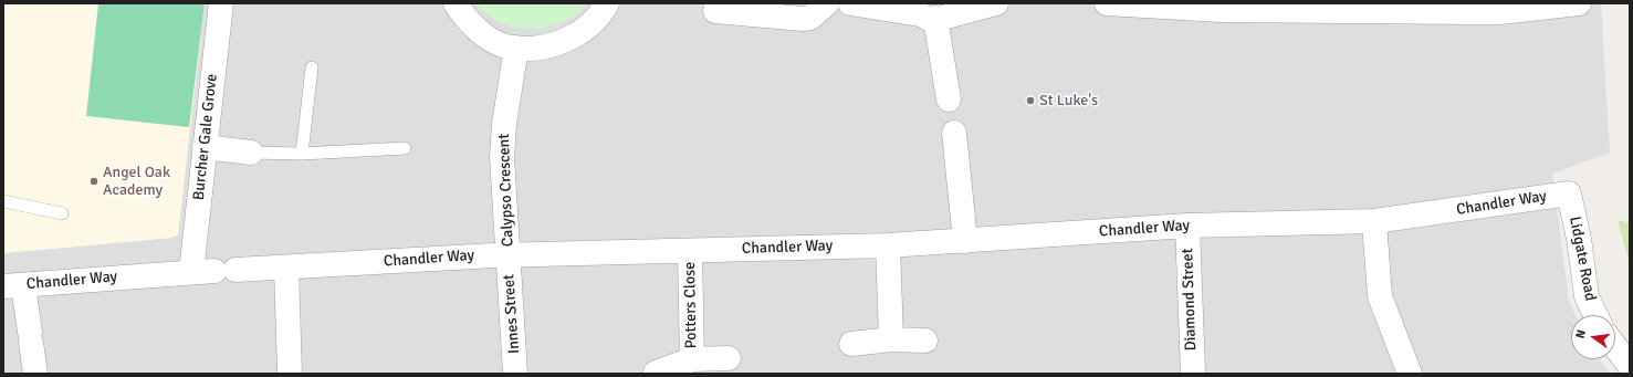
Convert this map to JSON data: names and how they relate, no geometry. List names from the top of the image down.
{
  "streets": {
    "street": [
      "Burcher Gale Grove",
      "Calypso Crescent",
      "Chandler Way",
      "Lidgate Road",
      "Diamond Street",
      "Potters Close",
      "Innes Street"
    ]
  },
  "crossings": [
    ["Burcher Gale Grove", "Chandler Way"],
    ["Calypso Crescent", "Chandler Way"],
    ["Calypso Crescent", "Innes Street"],
    ["Chandler Way", "Lidgate Road"],
    ["Chandler Way", "Diamond Street"],
    ["Chandler Way", "Potters Close"],
    ["Chandler Way", "Innes Street"]
  ],
  "places": ["St Luke's", "Angel Oak Academy"],
  "north": "left"
}
